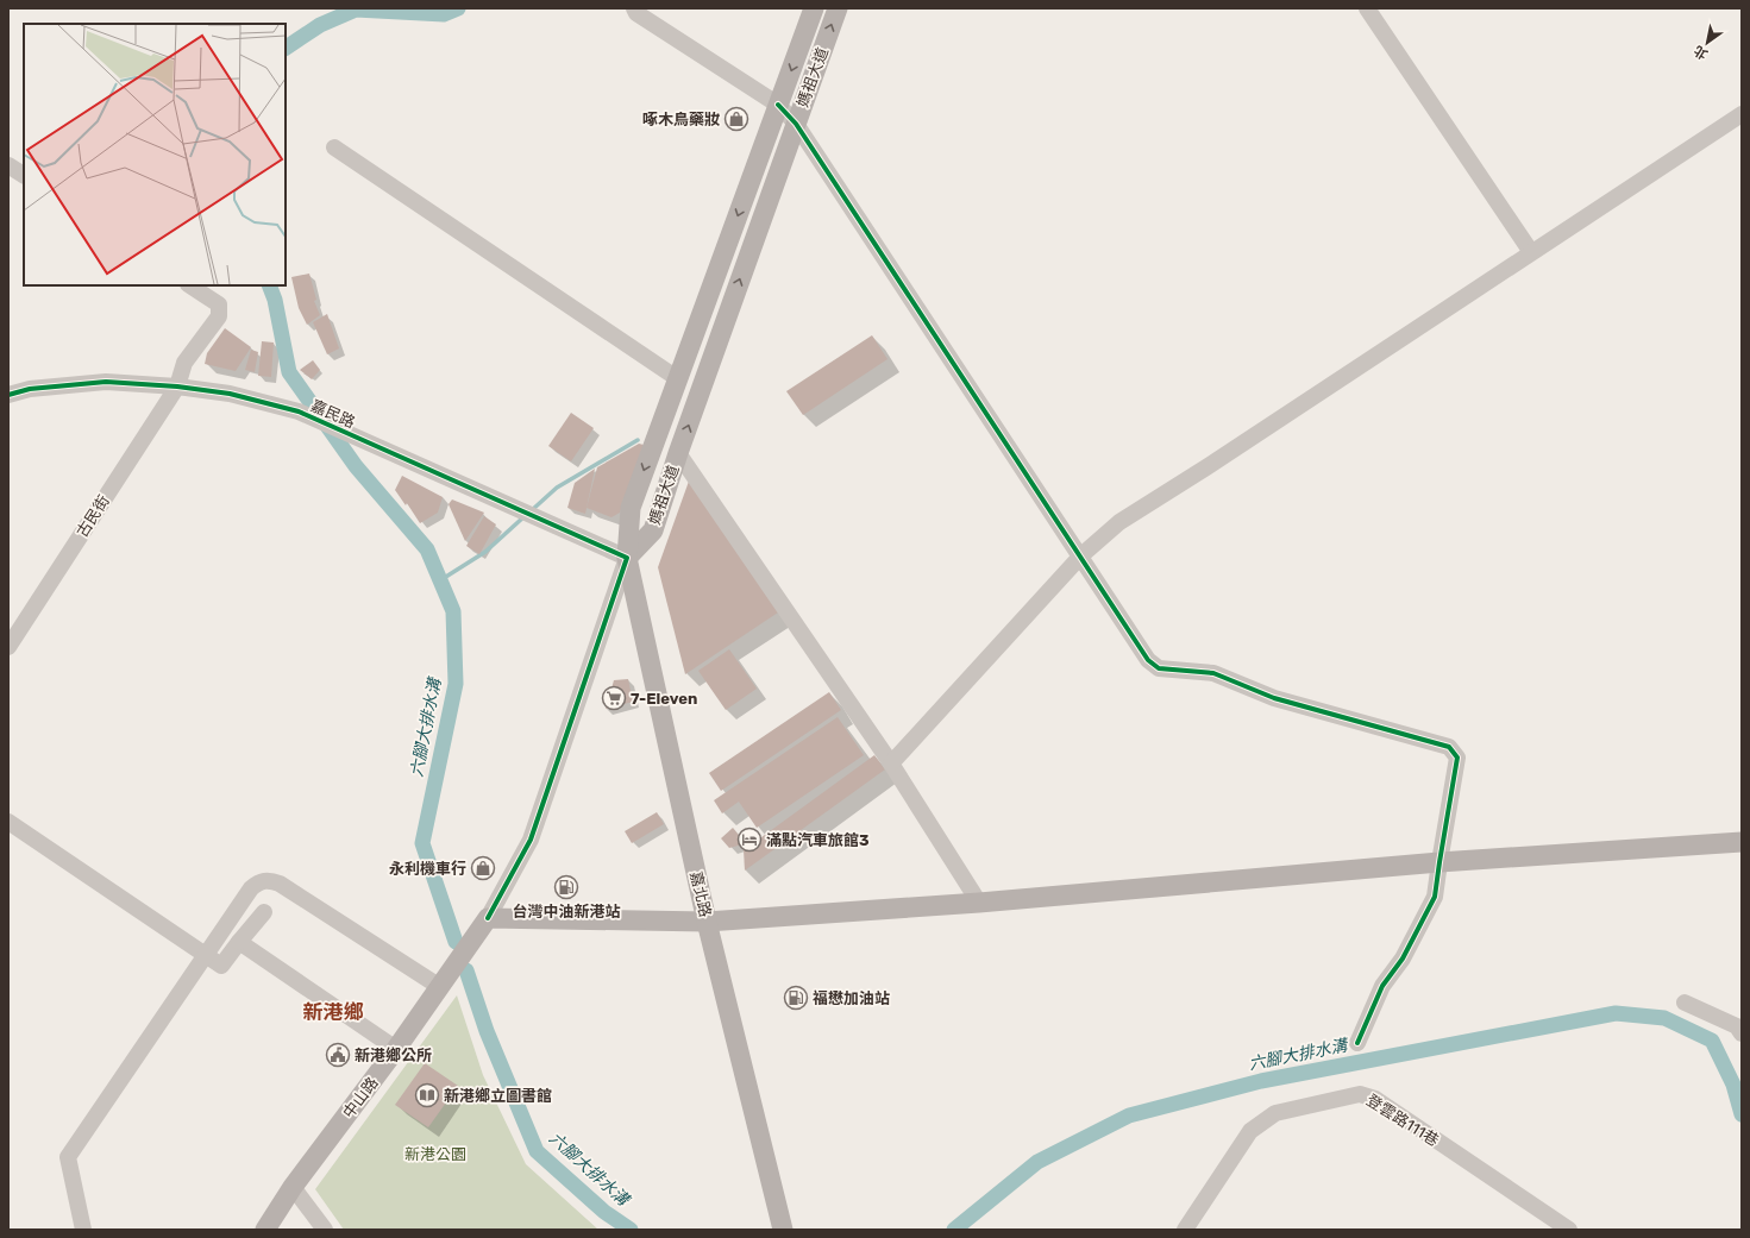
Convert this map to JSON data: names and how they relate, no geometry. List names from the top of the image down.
{
  "streets": {
    "main road": ["媽祖大道", "嘉北路", "中山路"],
    "street": ["嘉民路", "古民街", "登雲路111巷"]
  },
  "crossings": [
    ["媽祖大道", "嘉民路"],
    ["媽祖大道", "嘉北路"],
    ["嘉民路", "古民街"],
    ["嘉民路", "嘉北路"]
  ],
  "districts": ["新港鄉"],
  "water": ["六腳大排水溝"],
  "parks": ["新港公園"],
  "places": {
    "shop": ["啄木鳥藥妝", "永利機車行"],
    "supermarket": ["7-Eleven"],
    "hotel": ["滿點汽車旅館3"],
    "fuel station": ["台灣中油新港站", "福懋加油站"],
    "public building": ["新港鄉公所"],
    "library": ["新港鄉立圖書館"]
  },
  "north": "bottom left"
}
